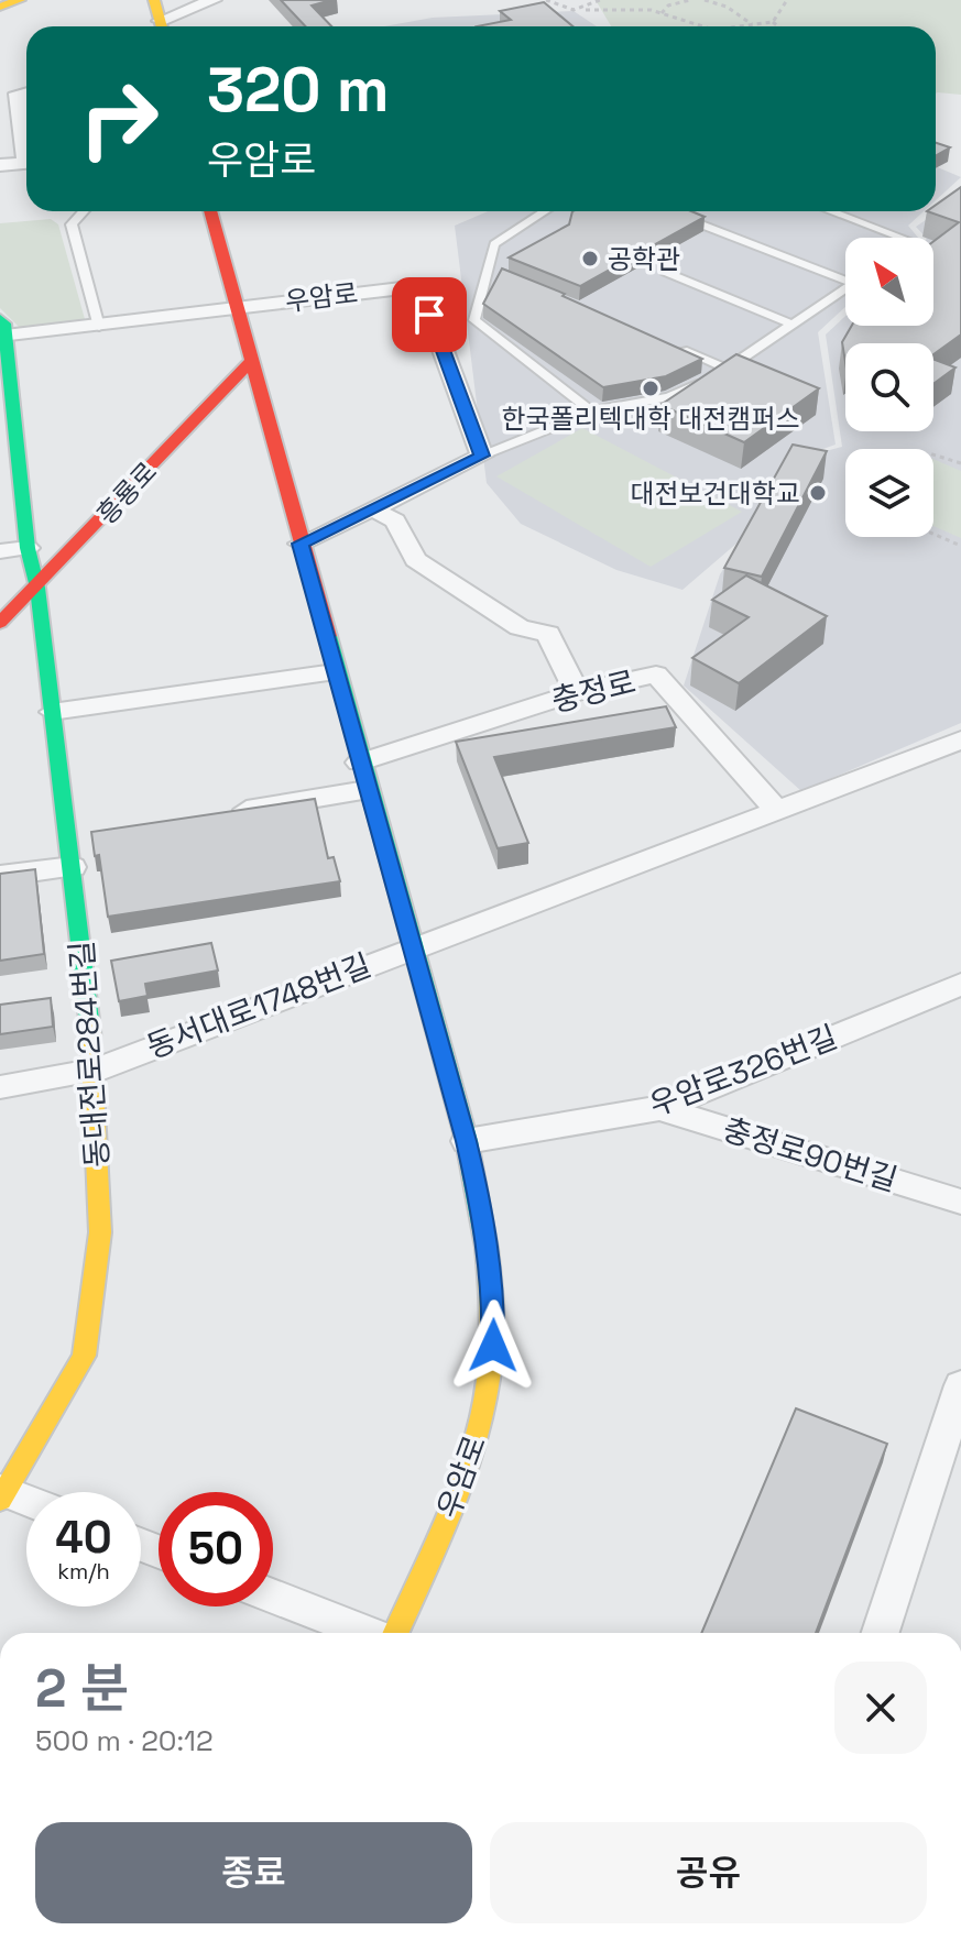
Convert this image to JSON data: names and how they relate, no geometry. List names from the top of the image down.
{
  "streets": {
    "main road": ["우암로", "흥룡로", "동대전로284번길"],
    "street": [
      "충정로",
      "동서대로1748번길",
      "우암로326번길",
      "충정로90번길"
    ]
  },
  "crossings": [
    ["우암로", "흥룡로"],
    ["우암로", "충정로"],
    ["우암로", "동서대로1748번길"],
    ["우암로", "동대전로284번길"],
    ["우암로", "우암로326번길"],
    ["흥룡로", "동대전로284번길"],
    ["동서대로1748번길", "동대전로284번길"],
    ["우암로326번길", "충정로90번길"]
  ],
  "places": ["공학관", "한국폴리텍대학 대전캠퍼스", "대전보건대학교"],
  "north": "top left",
  "page": {
    "turn": ["320 m", "우암로"],
    "speed": "40 km/h",
    "limit": "50",
    "heading": ["2 분", "500 m · 20:12"],
    "buttons": ["종료", "공유"]
  }
}
